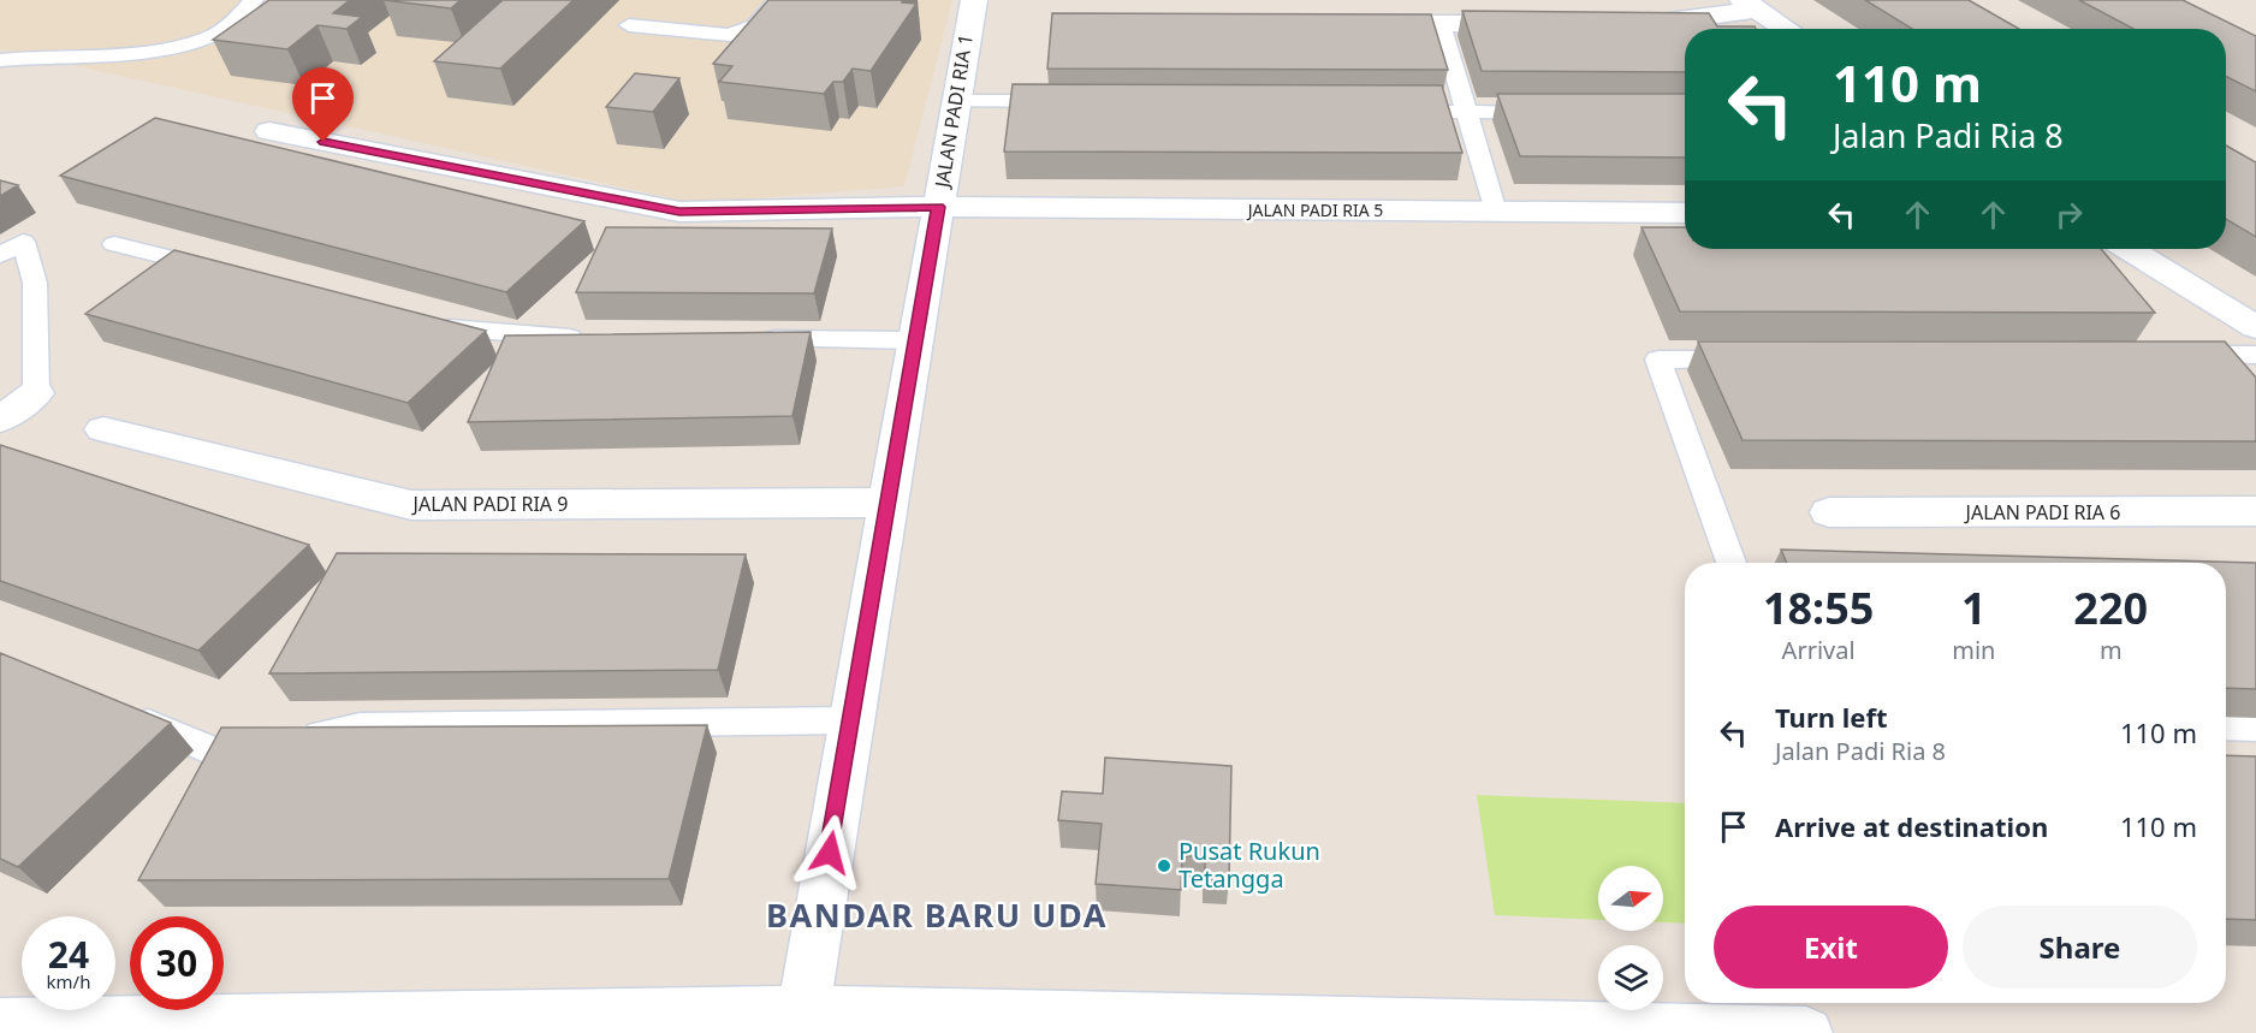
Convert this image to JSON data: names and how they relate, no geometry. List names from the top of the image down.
{
  "streets": {
    "street": [
      "JALAN PADI RIA 1",
      "JALAN PADI RIA 5",
      "JALAN PADI RIA 9",
      "JALAN PADI RIA 6"
    ]
  },
  "crossings": [
    ["JALAN PADI RIA 1", "JALAN PADI RIA 5"],
    ["JALAN PADI RIA 1", "JALAN PADI RIA 9"]
  ],
  "districts": ["BANDAR BARU UDA"],
  "places": ["Pusat Rukun Tetangga"],
  "north": "right",
  "page": {
    "turn": ["110 m", "Jalan Padi Ria 8"],
    "eta": [
      "18:55",
      "Arrival",
      "1",
      "min",
      "220",
      "m"
    ],
    "list": [
      {
        "name": "Turn left",
        "note": "Jalan Padi Ria 8",
        "value": "110 m"
      },
      {
        "name": "Arrive at destination",
        "value": "110 m"
      }
    ],
    "buttons": ["Exit", "Share"],
    "speed": "24 km/h",
    "limit": "30"
  }
}
